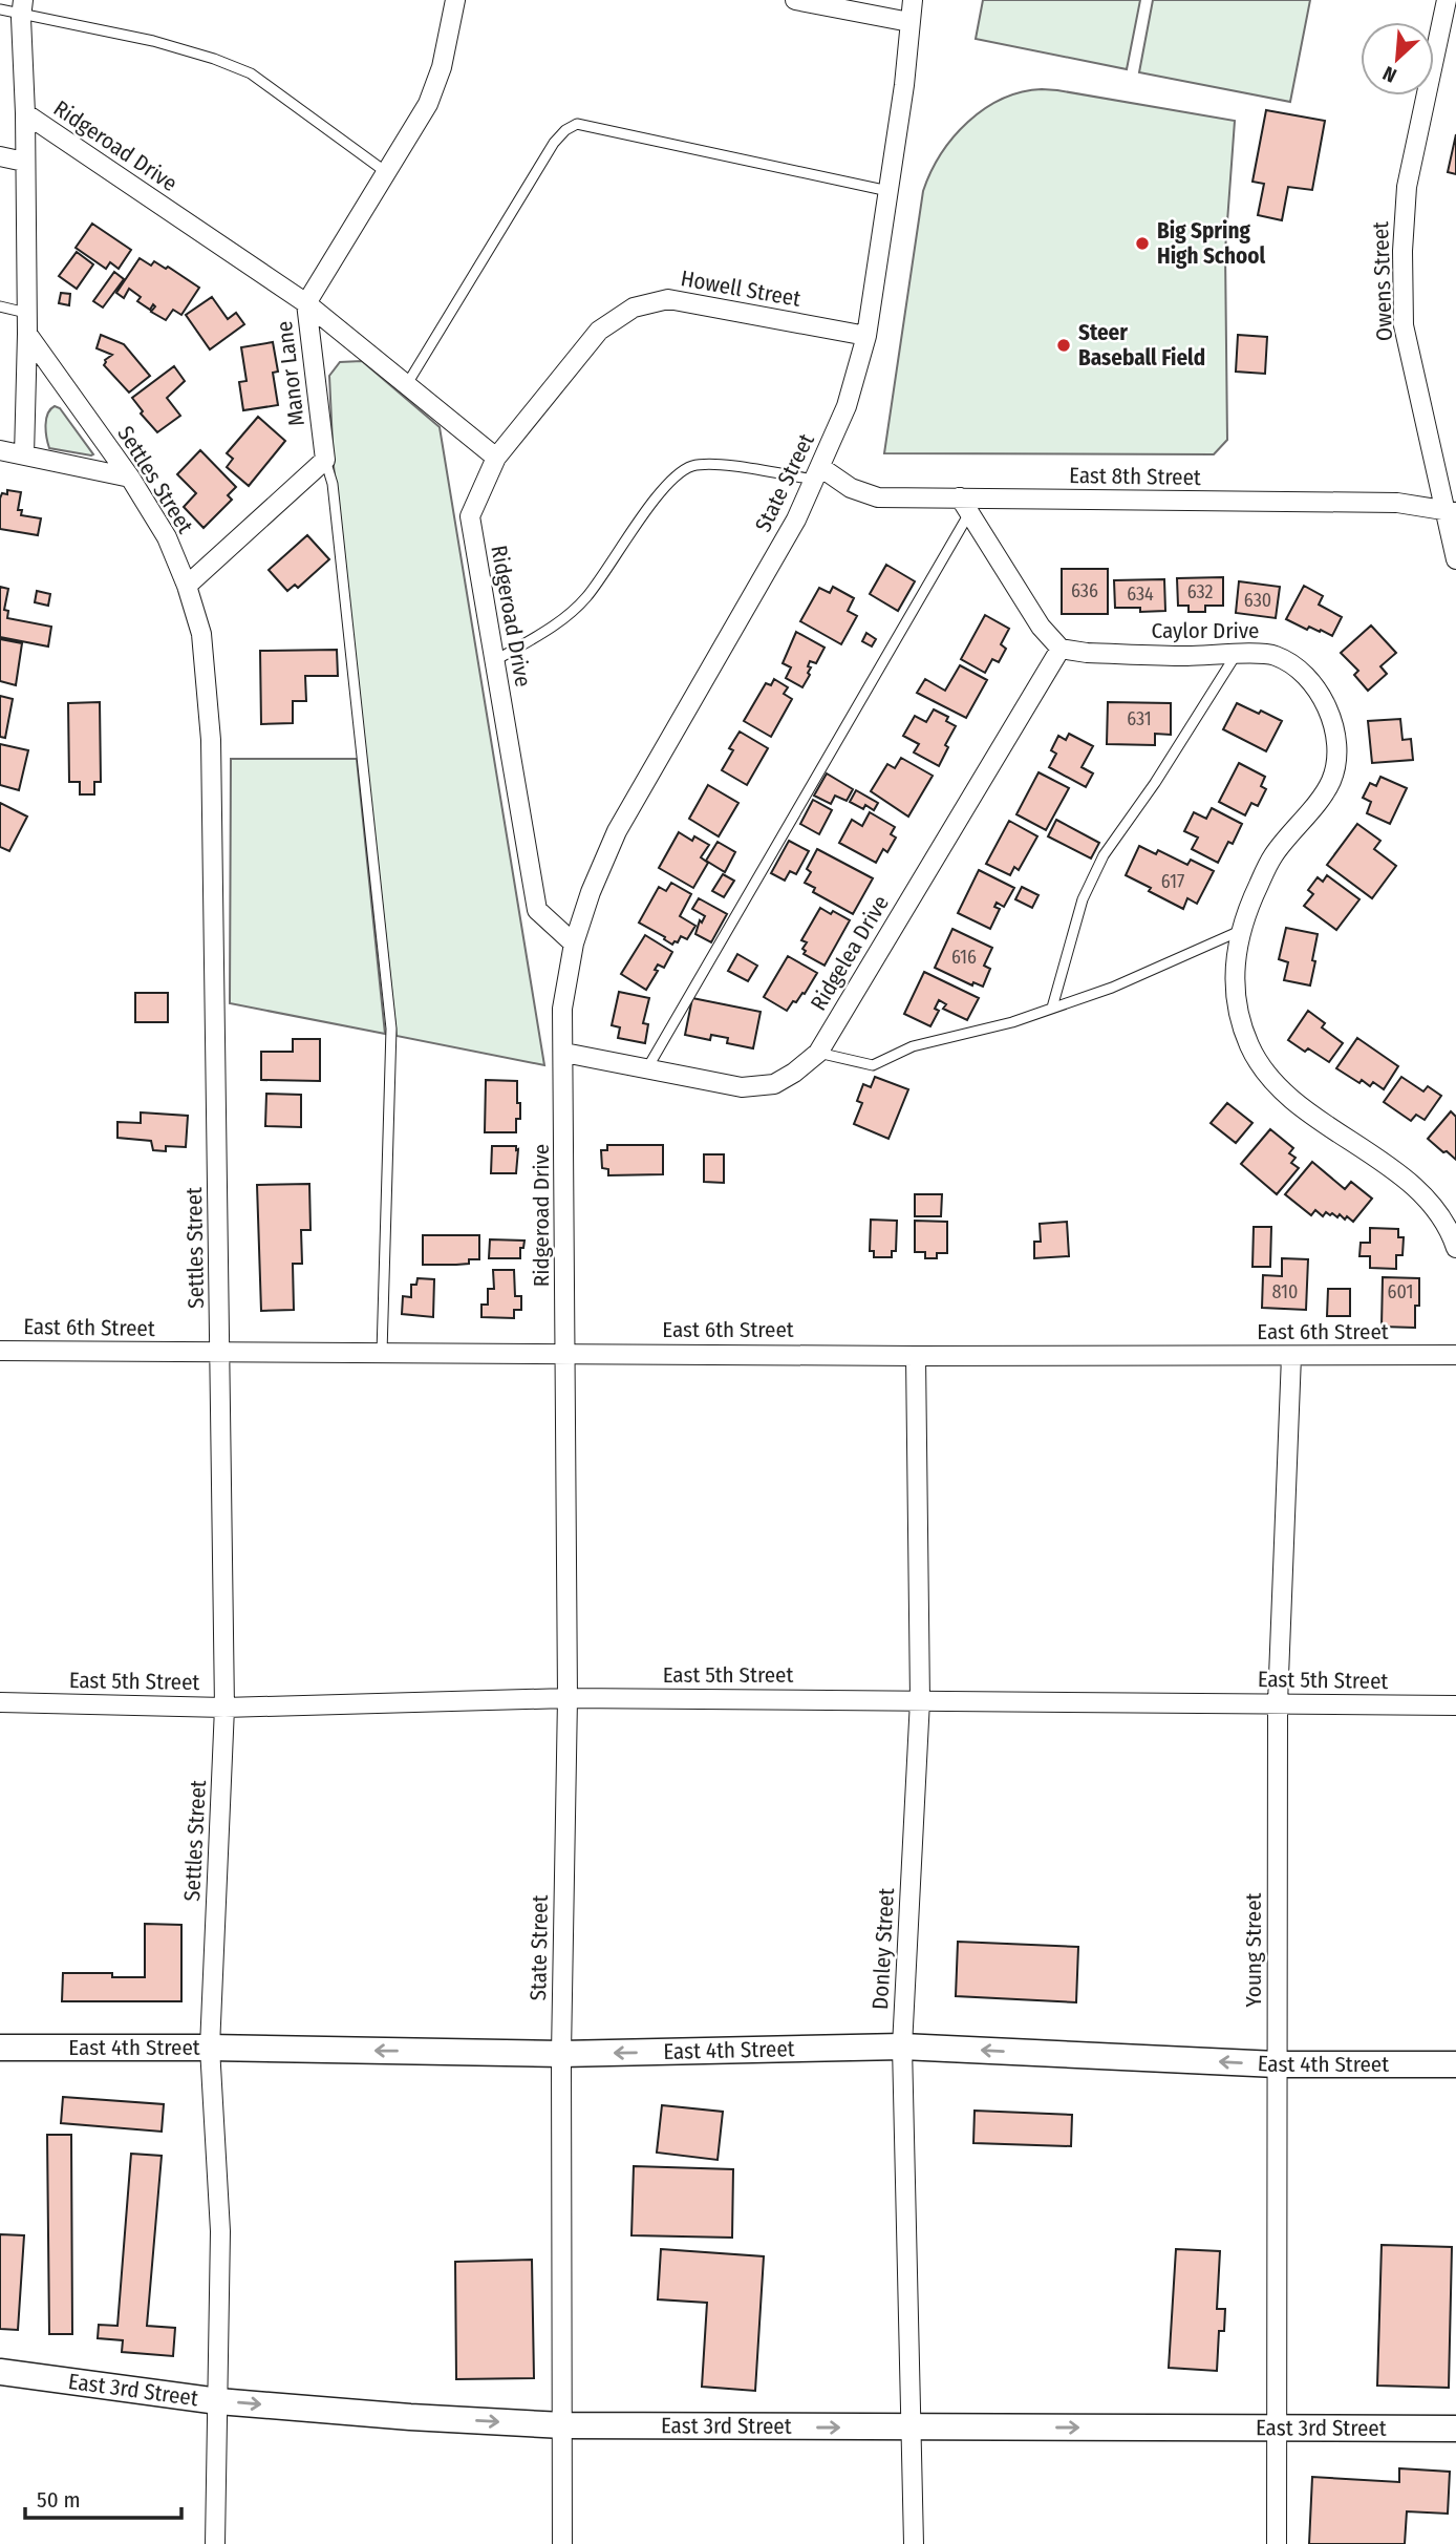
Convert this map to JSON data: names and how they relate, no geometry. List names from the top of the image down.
{
  "streets": {
    "main road": ["East 4th Street", "East 3rd Street"],
    "street": [
      "Ridgeroad Drive",
      "Owens Street",
      "Howell Street",
      "Manor Lane",
      "East 8th Street",
      "Settles Street",
      "State Street",
      "Caylor Drive",
      "Ridgelea Drive",
      "East 6th Street",
      "East 5th Street",
      "Donley Street",
      "Young Street"
    ]
  },
  "crossings": [
    ["Ridgeroad Drive", "Howell Street"],
    ["Ridgeroad Drive", "Manor Lane"],
    ["Ridgeroad Drive", "State Street"],
    ["Ridgeroad Drive", "Ridgelea Drive"],
    ["Ridgeroad Drive", "East 6th Street"],
    ["Owens Street", "East 8th Street"],
    ["Howell Street", "State Street"],
    ["East 8th Street", "State Street"],
    ["Settles Street", "East 6th Street"],
    ["Settles Street", "East 5th Street"],
    ["Settles Street", "East 4th Street"],
    ["Settles Street", "East 3rd Street"],
    ["State Street", "East 6th Street"],
    ["State Street", "East 5th Street"],
    ["State Street", "East 4th Street"],
    ["State Street", "East 3rd Street"],
    ["Caylor Drive", "Ridgelea Drive"],
    ["East 6th Street", "Donley Street"],
    ["East 6th Street", "Young Street"],
    ["East 5th Street", "Donley Street"],
    ["East 5th Street", "Young Street"],
    ["Donley Street", "East 4th Street"],
    ["Donley Street", "East 3rd Street"],
    ["Young Street", "East 4th Street"],
    ["Young Street", "East 3rd Street"]
  ],
  "one_way": ["East 4th Street", "East 3rd Street"],
  "places": ["Big Spring High School", "Steer Baseball Field"],
  "house_numbers": [
    "636",
    "632",
    "634",
    "630",
    "631",
    "617",
    "616",
    "810",
    "601"
  ],
  "scale_bar": "50 m",
  "north": "bottom left"
}
